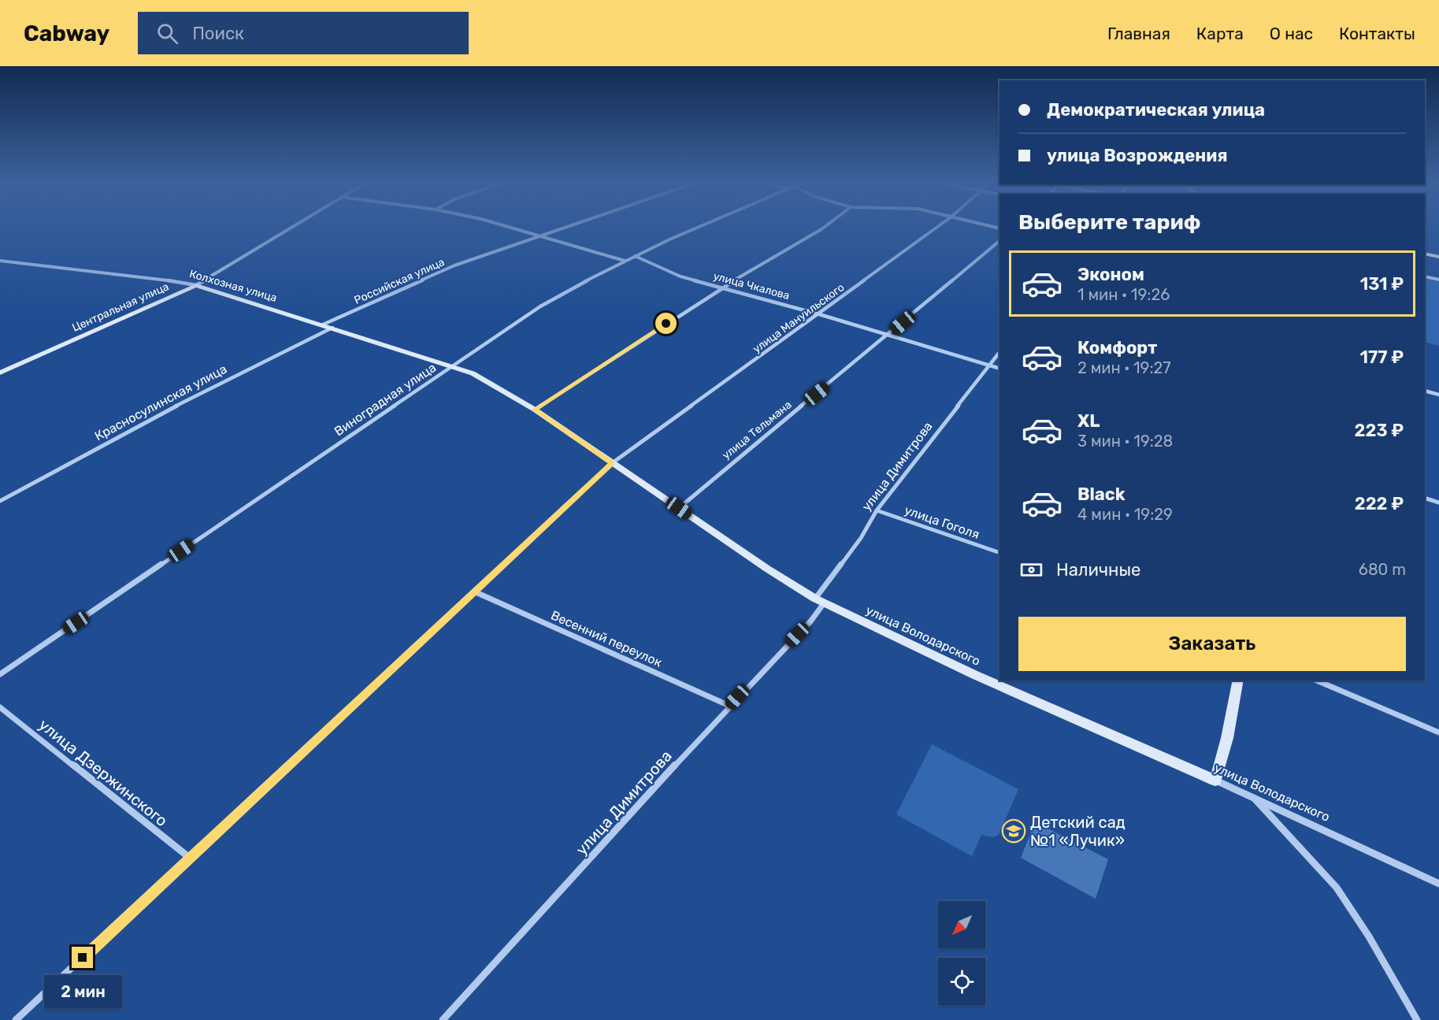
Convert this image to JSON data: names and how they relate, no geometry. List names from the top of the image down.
{
  "streets": {
    "street": [
      "Российская улица",
      "Колхозная улица",
      "улица Чкалова",
      "Центральная улица",
      "улица Мануильского",
      "Виноградная улица",
      "Красносулинская улица",
      "улица Тельмана",
      "улица Димитрова",
      "улица Гоголя",
      "улица Володарского",
      "Весенний переулок",
      "улица Дзержинского"
    ]
  },
  "crossings": [
    ["Российская улица", "Колхозная улица"],
    ["Колхозная улица", "Центральная улица"],
    ["Колхозная улица", "Виноградная улица"],
    ["Колхозная улица", "Красносулинская улица"],
    ["Колхозная улица", "улица Володарского"],
    ["улица Чкалова", "улица Мануильского"],
    ["улица Чкалова", "Виноградная улица"],
    ["улица Чкалова", "улица Тельмана"],
    ["улица Чкалова", "улица Димитрова"],
    ["улица Мануильского", "улица Володарского"],
    ["улица Мануильского", "Весенний переулок"],
    ["улица Мануильского", "улица Дзержинского"],
    ["Виноградная улица", "улица Володарского"],
    ["улица Тельмана", "улица Володарского"],
    ["улица Димитрова", "улица Гоголя"],
    ["улица Димитрова", "улица Володарского"],
    ["улица Димитрова", "Весенний переулок"]
  ],
  "places": {
    "school or university": ["Детский сад №1 «Лучик»"]
  },
  "north": "bottom left",
  "page": {
    "header": "Cabway",
    "search": "Поиск",
    "nav": [
      "Главная",
      "Карта",
      "О нас",
      "Контакты"
    ],
    "banner": ["Демократическая улица", "улица Возрождения"],
    "heading": "Выберите тариф",
    "list": [
      {
        "name": "Эконом",
        "note": "1 мин · 19:26",
        "value": "131 ₽"
      },
      {
        "name": "Комфорт",
        "note": "2 мин · 19:27",
        "value": "177 ₽"
      },
      {
        "name": "XL",
        "note": "3 мин · 19:28",
        "value": "223 ₽"
      },
      {
        "name": "Black",
        "note": "4 мин · 19:29",
        "value": "222 ₽"
      }
    ],
    "pay": ["Наличные", "680 m"],
    "buttons": "Заказать",
    "bubble": "2 мин"
  }
}
